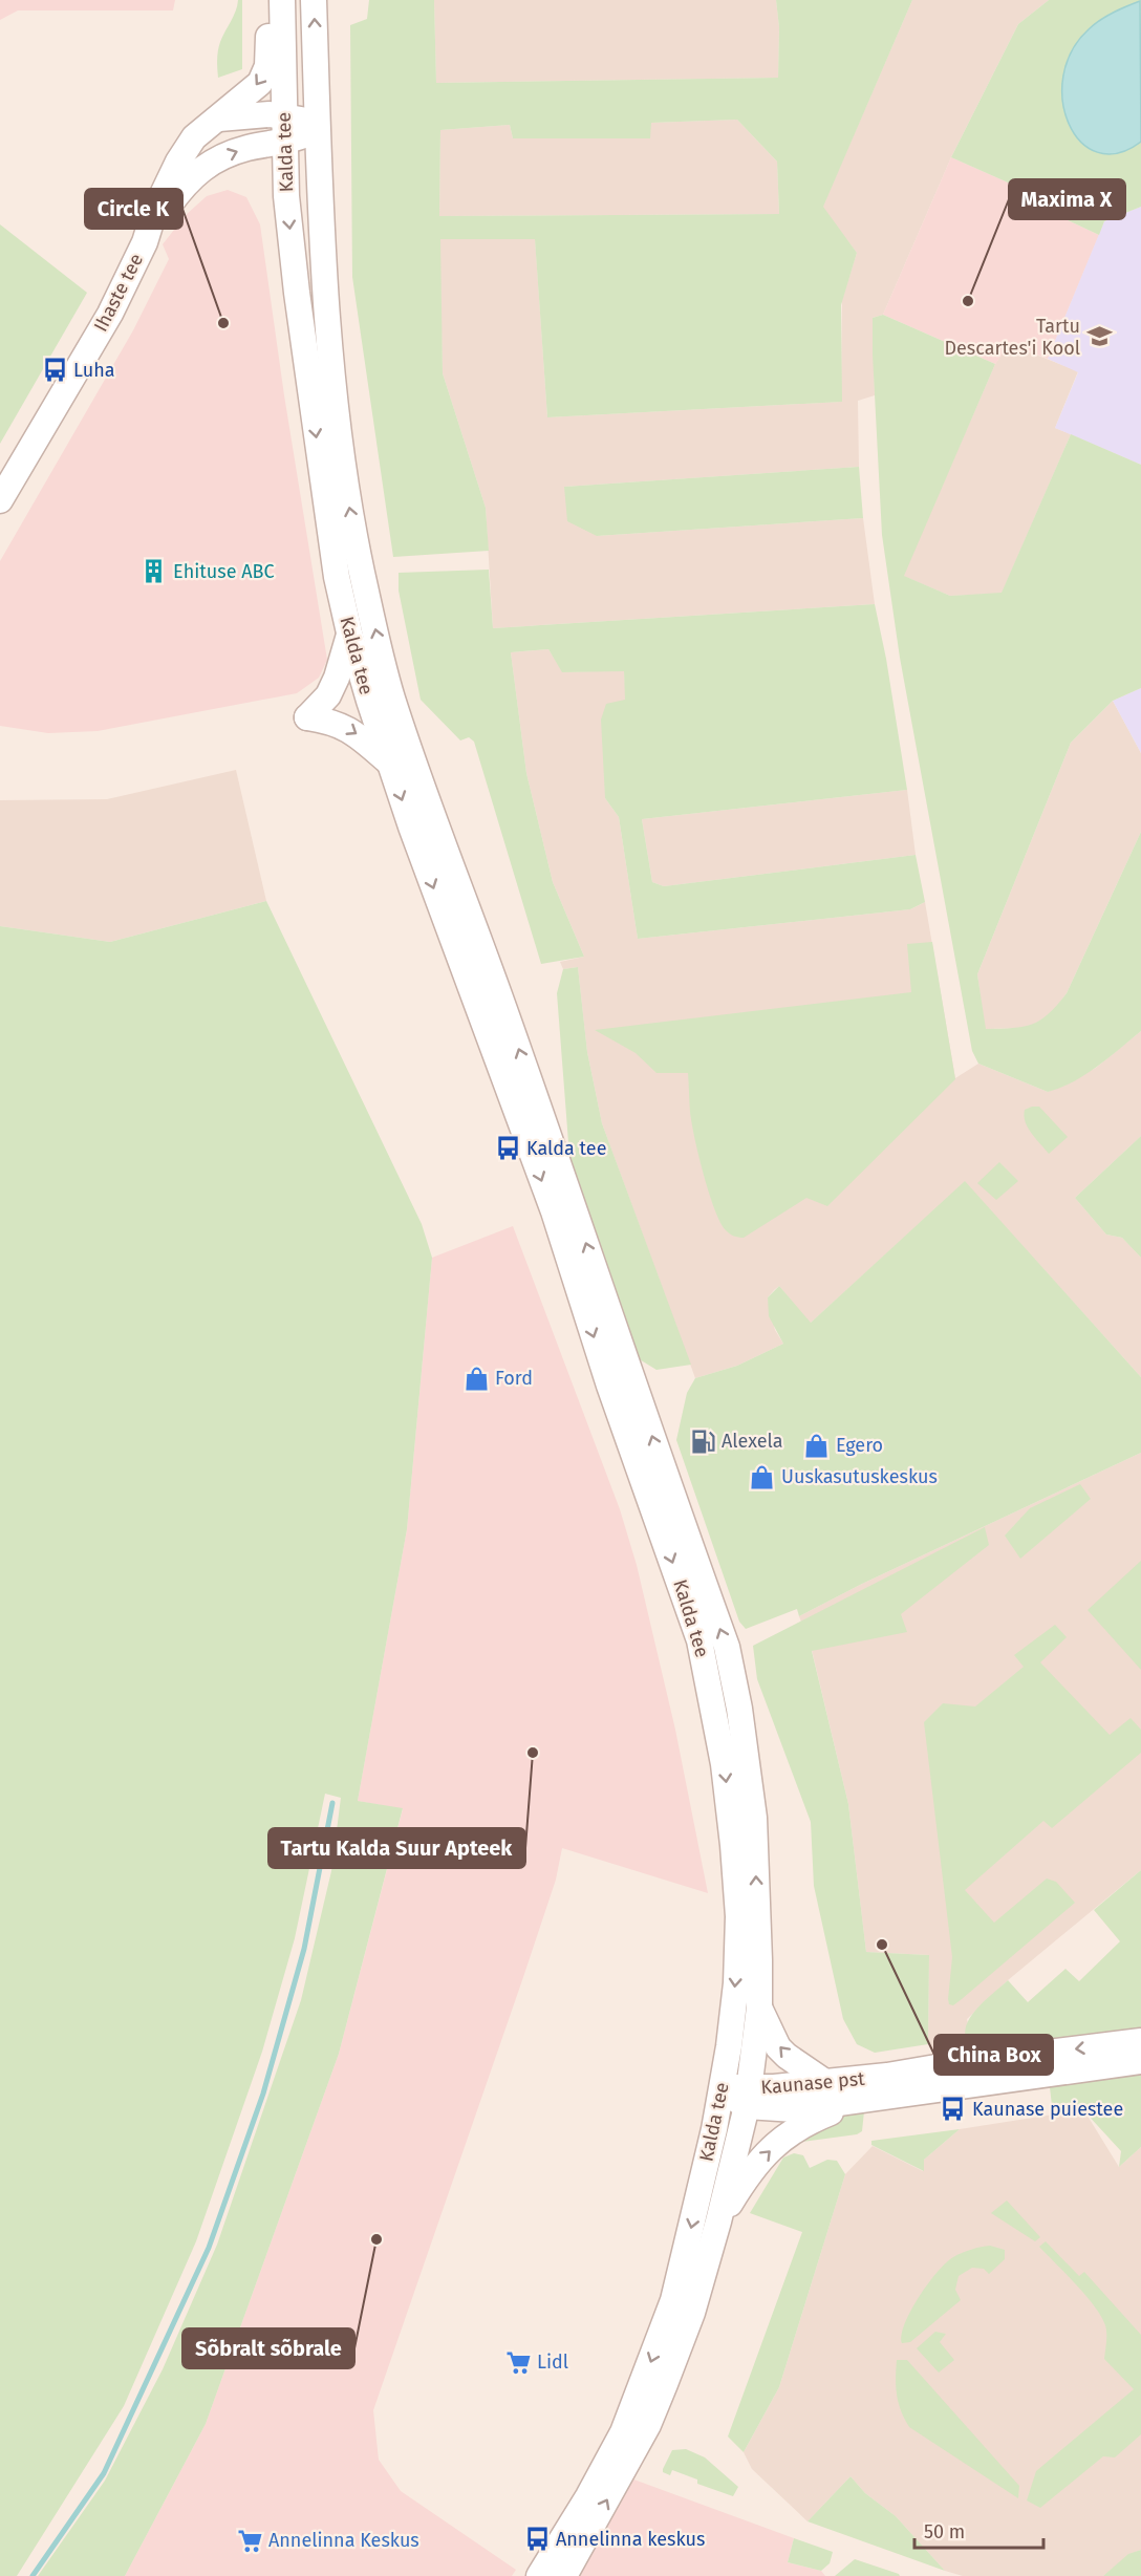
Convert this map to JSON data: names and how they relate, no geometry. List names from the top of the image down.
{
  "streets": {
    "street": ["Kalda tee", "Ihaste tee", "Kaunase pst"]
  },
  "crossings": [
    ["Kalda tee", "Ihaste tee"],
    ["Kalda tee", "Kaunase pst"]
  ],
  "places": {
    "other": [
      "Maxima X",
      "Circle K",
      "Tartu Kalda Suur Apteek",
      "China Box",
      "Sõbralt sõbrale"
    ],
    "school or university": ["Tartu Descartes'i Kool"],
    "bus stop": [
      "Luha",
      "Kalda tee",
      "Kaunase puiestee",
      "Annelinna keskus"
    ],
    "building": ["Ehituse ABC"],
    "shop": ["Ford", "Egero", "Uuskasutuskeskus"],
    "fuel station": ["Alexela"],
    "supermarket": ["Lidl", "Annelinna Keskus"]
  },
  "scale_bar": "50 m"
}
